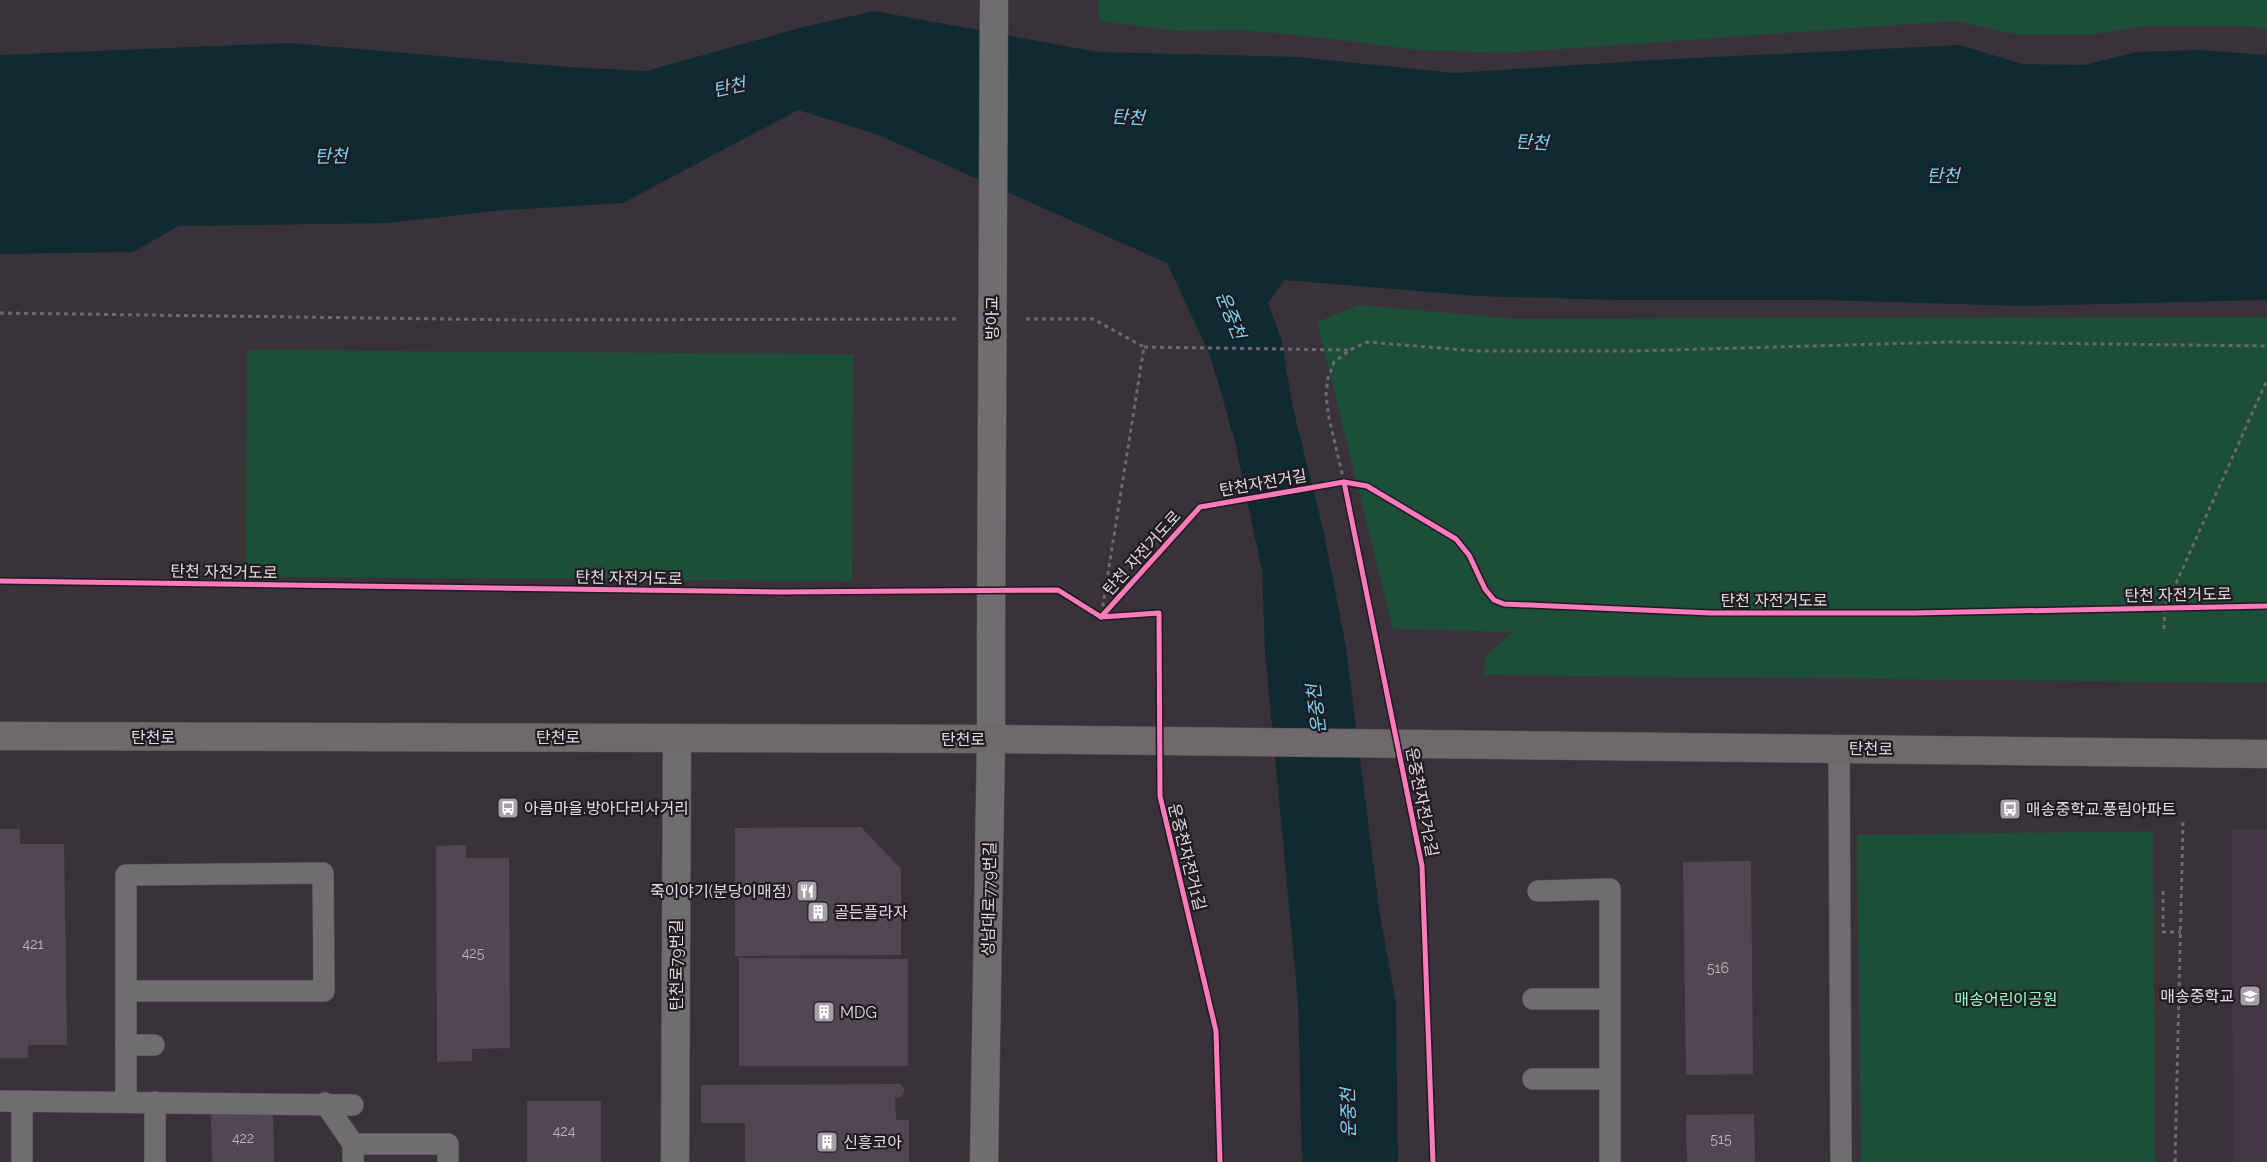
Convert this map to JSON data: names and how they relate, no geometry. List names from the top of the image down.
{
  "streets": {
    "main road": ["탄천로"],
    "street": ["방아교", "성남대로779번길", "탄천로79번길"],
    "path": ["탄천 자전거도로"],
    "cycle path": ["탄천자전거길", "운중천자전거2길", "운중천자전거1길"]
  },
  "crossings": [
    ["방아교", "성남대로779번길"],
    ["탄천로", "성남대로779번길"],
    ["탄천로", "탄천로79번길"]
  ],
  "water": ["탄천", "운중천"],
  "parks": ["매송어린이공원"],
  "places": {
    "bus stop": ["아름마을.방아다리사거리", "매송중학교.풍림아파트"],
    "restaurant": ["죽이야기(분당이매점)"],
    "building": ["골든플라자", "MDG", "신흥코아"],
    "school or university": ["매송중학교"]
  },
  "house_numbers": [
    "421",
    "425",
    "516",
    "424",
    "422",
    "515"
  ]
}
